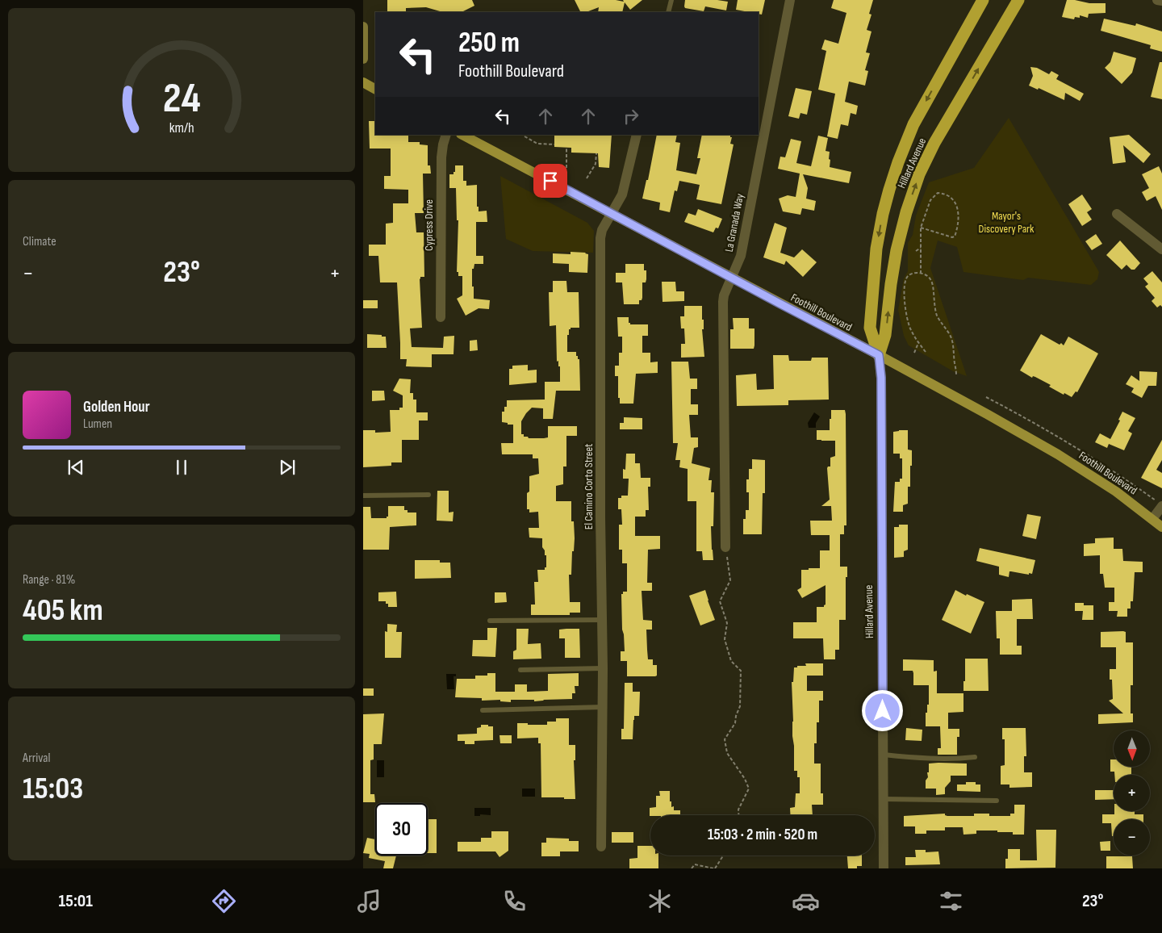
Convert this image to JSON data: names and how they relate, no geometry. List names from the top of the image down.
{
  "streets": {
    "highway": ["Hillard Avenue"],
    "main road": ["Foothill Boulevard"],
    "street": ["La Granada Way", "Cypress Drive", "El Camino Corto Street"]
  },
  "crossings": [
    ["Hillard Avenue", "Foothill Boulevard"],
    ["La Granada Way", "Foothill Boulevard"],
    ["Foothill Boulevard", "El Camino Corto Street"]
  ],
  "parks": ["Mayor's Discovery Park"],
  "north": "bottom",
  "page": {
    "turn": ["250 m", "Foothill Boulevard"],
    "tile": [
      "Climate",
      ["Range · 81%", "405 km"],
      ["Arrival", "15:03"]
    ],
    "heat": ["−", "23°", "+"],
    "song": ["Golden Hour", "Lumen"],
    "map_buttons": ["+", "−"],
    "limit": "30",
    "trip": "15:03 · 2 min · 520 m",
    "tabs": ["15:01", "23°"],
    "gauge": ["24", "km/h"]
  }
}
